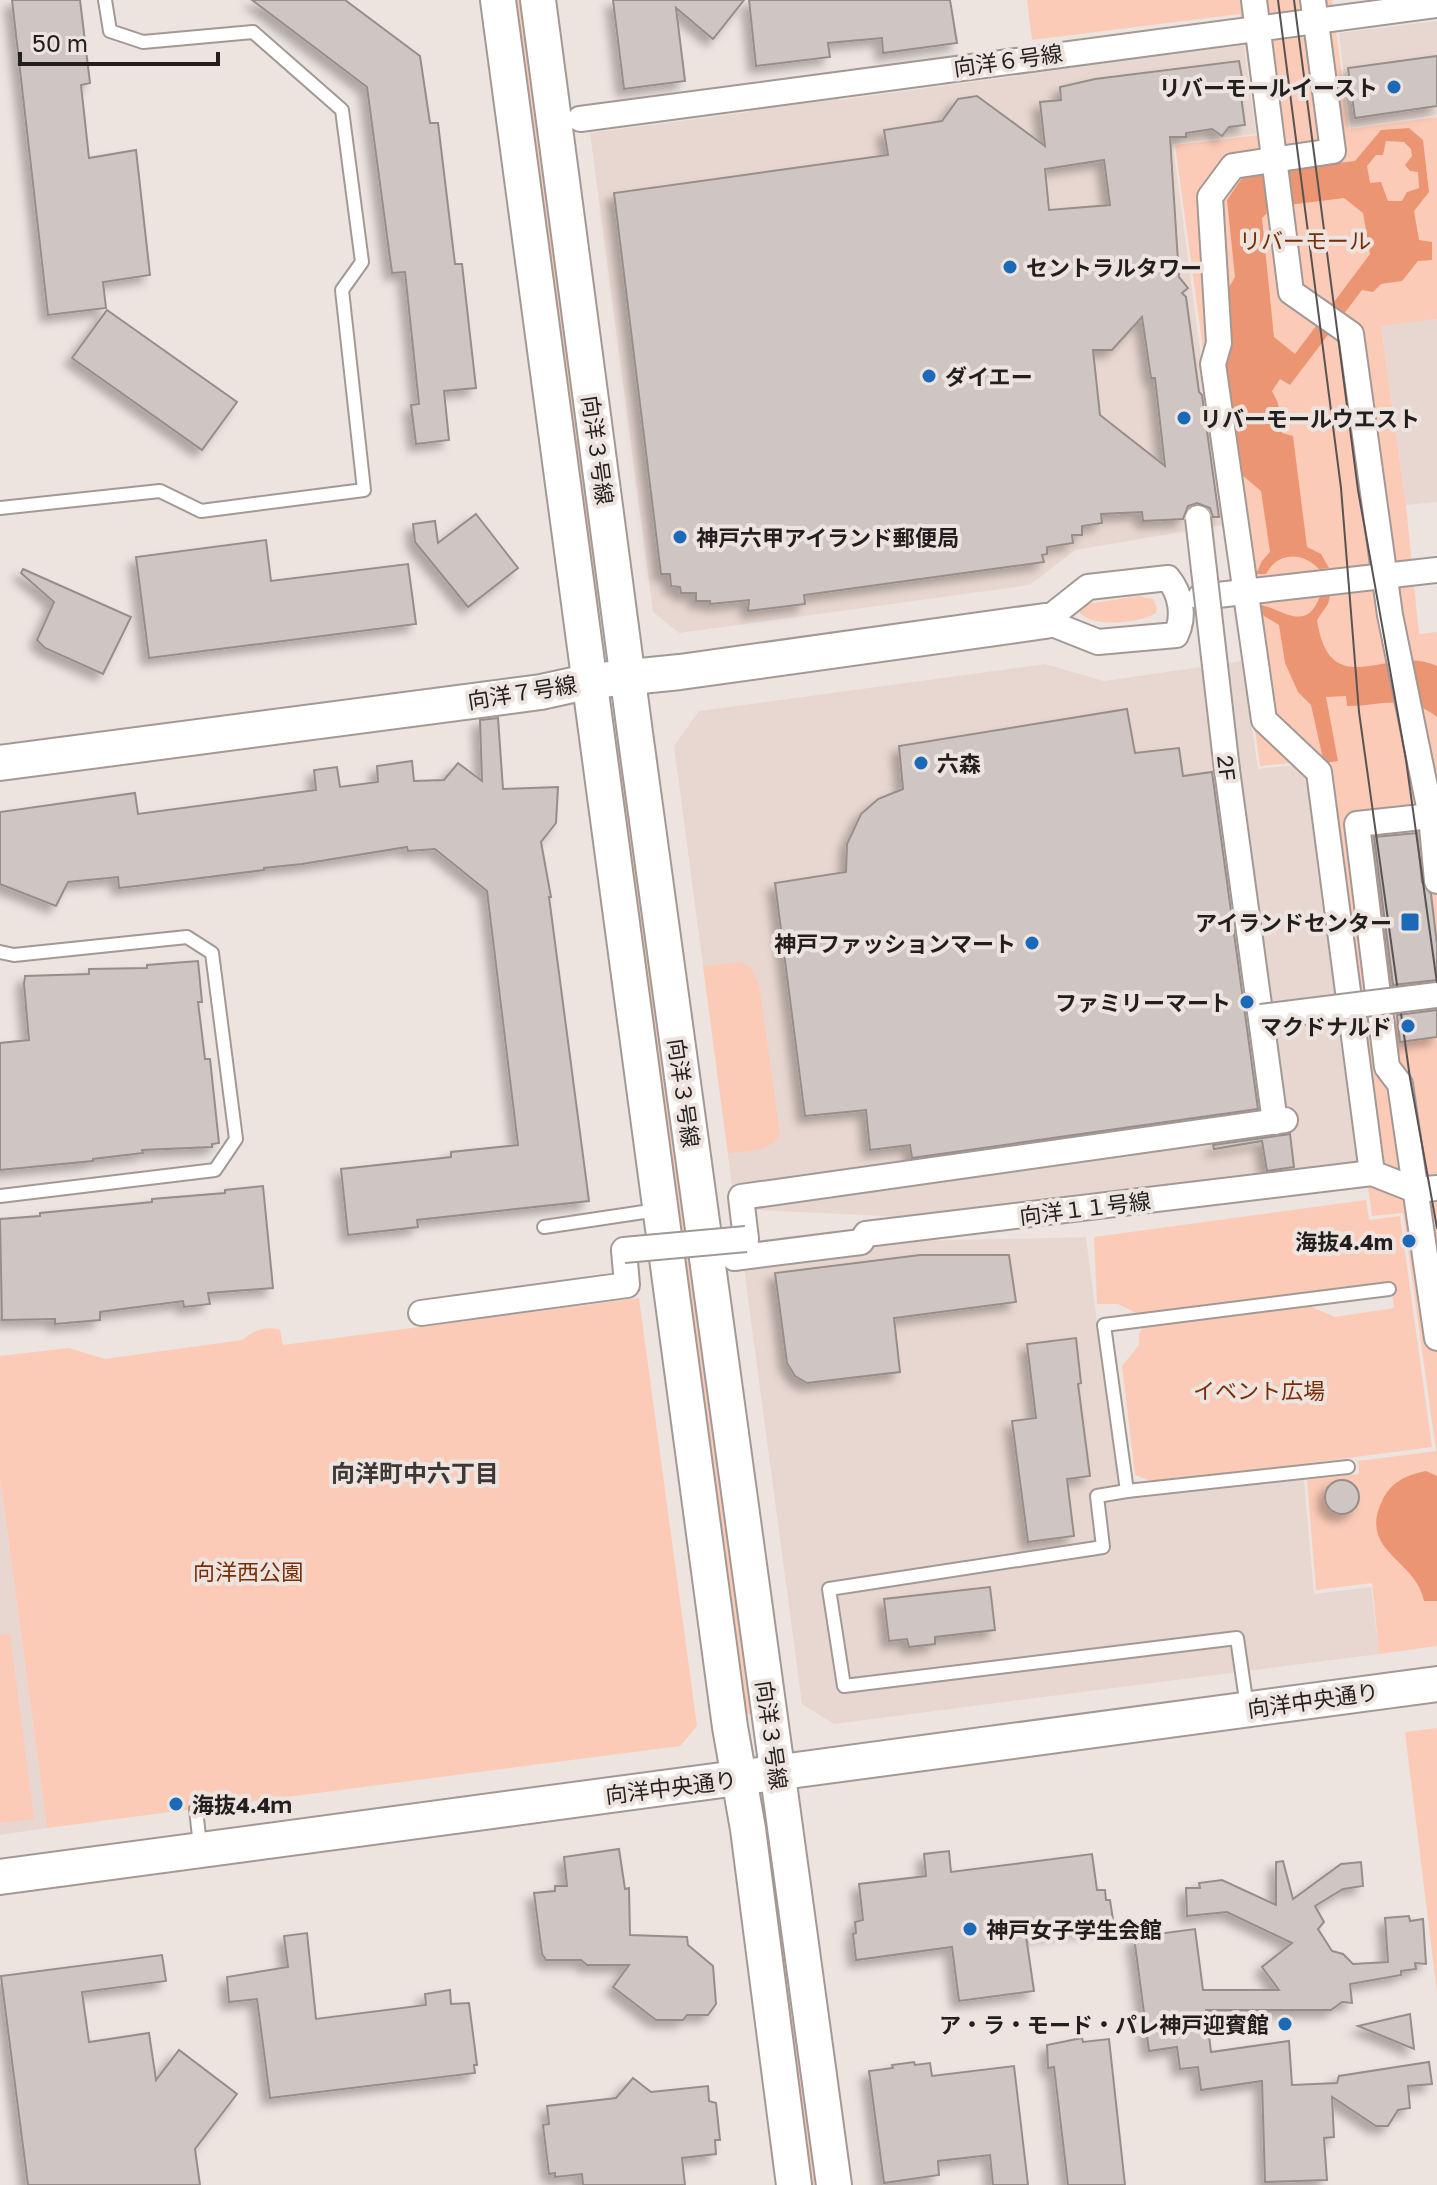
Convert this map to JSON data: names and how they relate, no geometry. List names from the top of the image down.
{
  "streets": {
    "street": [
      "向洋６号線",
      "向洋３号線",
      "向洋７号線",
      "2F",
      "向洋１１号線",
      "向洋中央通り"
    ]
  },
  "crossings": [
    ["向洋３号線", "向洋７号線"],
    ["向洋３号線", "向洋中央通り"],
    ["2F", "向洋１１号線"]
  ],
  "districts": ["向洋町中六丁目"],
  "parks": ["リバーモール", "イベント広場", "向洋西公園"],
  "places": {
    "other": [
      "リバーモールイースト",
      "セントラルタワー",
      "ダイエー",
      "リバーモールウエスト",
      "神戸六甲アイランド郵便局",
      "六森",
      "神戸ファッションマート",
      "ファミリーマート",
      "マクドナルド",
      "海抜4.4m",
      "海抜4.4ｍ",
      "神戸女子学生会館",
      "ア・ラ・モード・パレ神戸迎賓館"
    ],
    "transit": ["アイランドセンター"]
  },
  "scale_bar": "50 m"
}
